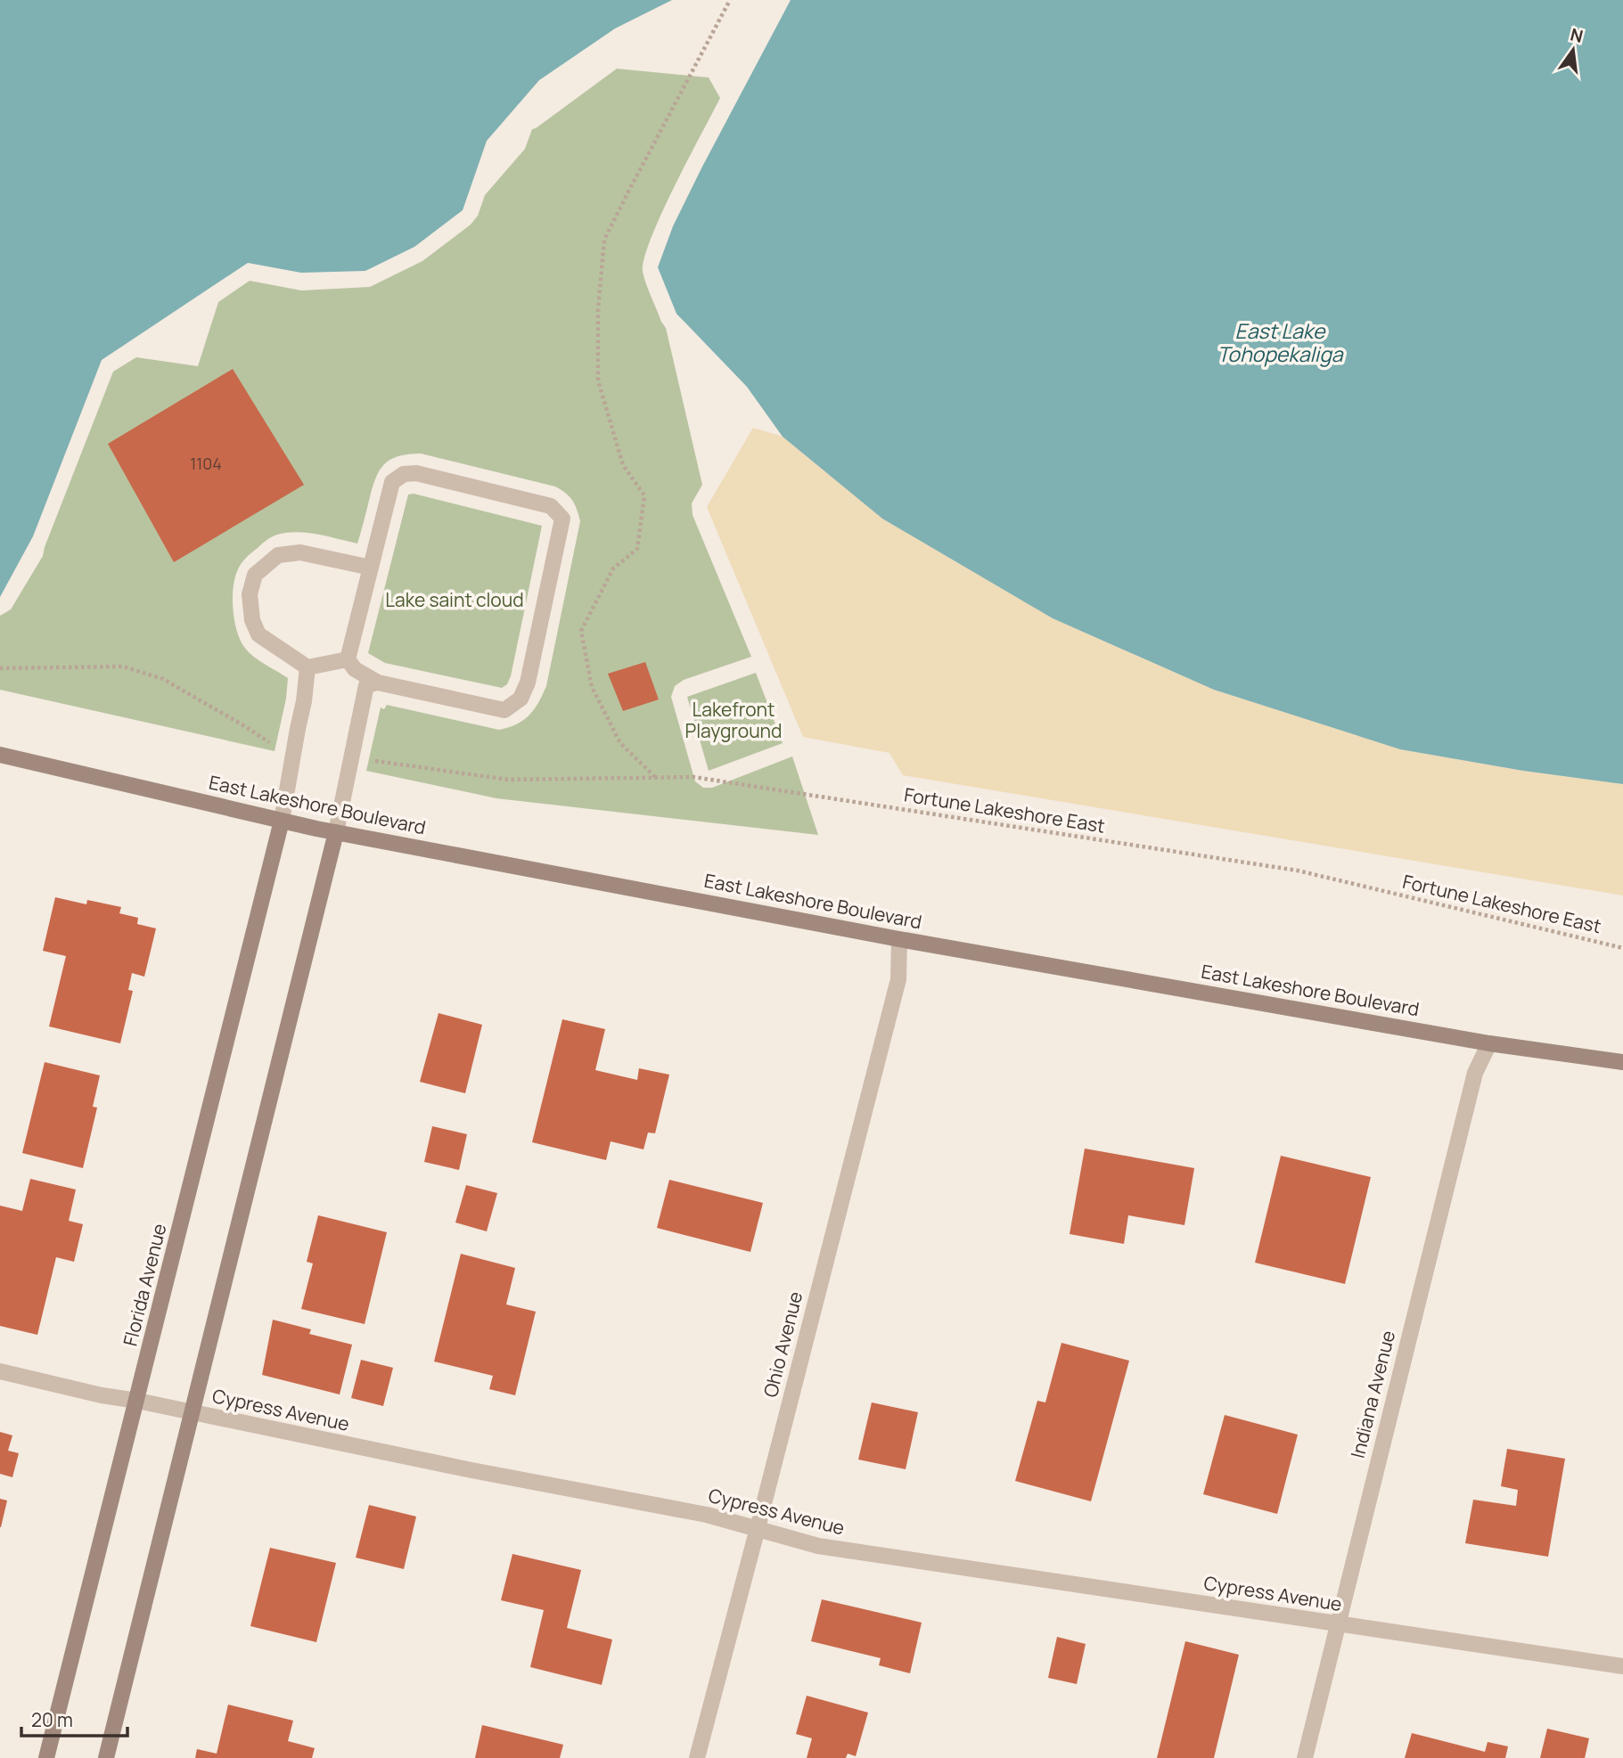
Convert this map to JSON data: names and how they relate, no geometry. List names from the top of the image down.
{
  "streets": {
    "main road": ["East Lakeshore Boulevard", "Florida Avenue"],
    "street": ["Ohio Avenue", "Indiana Avenue", "Cypress Avenue"],
    "path": ["Fortune Lakeshore East"]
  },
  "crossings": [
    ["East Lakeshore Boulevard", "Florida Avenue"],
    ["East Lakeshore Boulevard", "Ohio Avenue"],
    ["East Lakeshore Boulevard", "Indiana Avenue"],
    ["Florida Avenue", "Cypress Avenue"],
    ["Ohio Avenue", "Cypress Avenue"],
    ["Indiana Avenue", "Cypress Avenue"]
  ],
  "water": ["East Lake Tohopekaliga"],
  "parks": ["Lake saint cloud", "Lakefront Playground"],
  "house_numbers": ["1104"],
  "scale_bar": "20 m",
  "north": "top"
}
